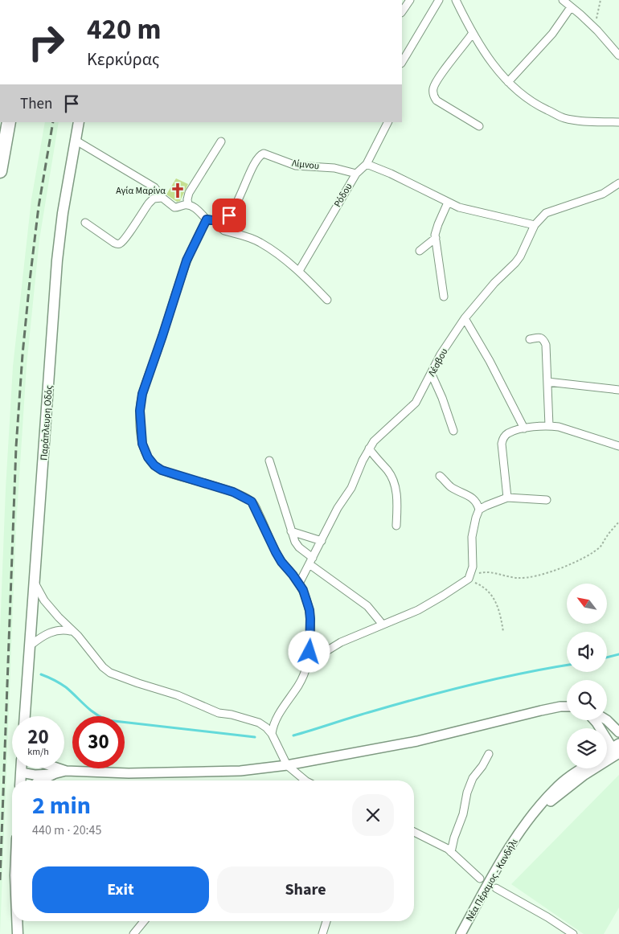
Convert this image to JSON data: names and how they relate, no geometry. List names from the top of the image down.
{
  "streets": {
    "main road": ["Παράπλευρη Οδός"],
    "street": [
      "Λίμνου",
      "Ρόδου",
      "Λέσβου",
      "Νέα Πέραμος - Κανδήλι"
    ]
  },
  "crossings": [
    ["Λίμνου", "Ρόδου"]
  ],
  "places": {
    "church": ["Αγία Μαρίνα"]
  },
  "north": "top left",
  "page": {
    "turn": ["420 m", "Κερκύρας"],
    "then": "Then",
    "speed": "20 km/h",
    "limit": "30",
    "heading": ["2 min", "440 m · 20:45"],
    "buttons": ["Exit", "Share"]
  }
}
